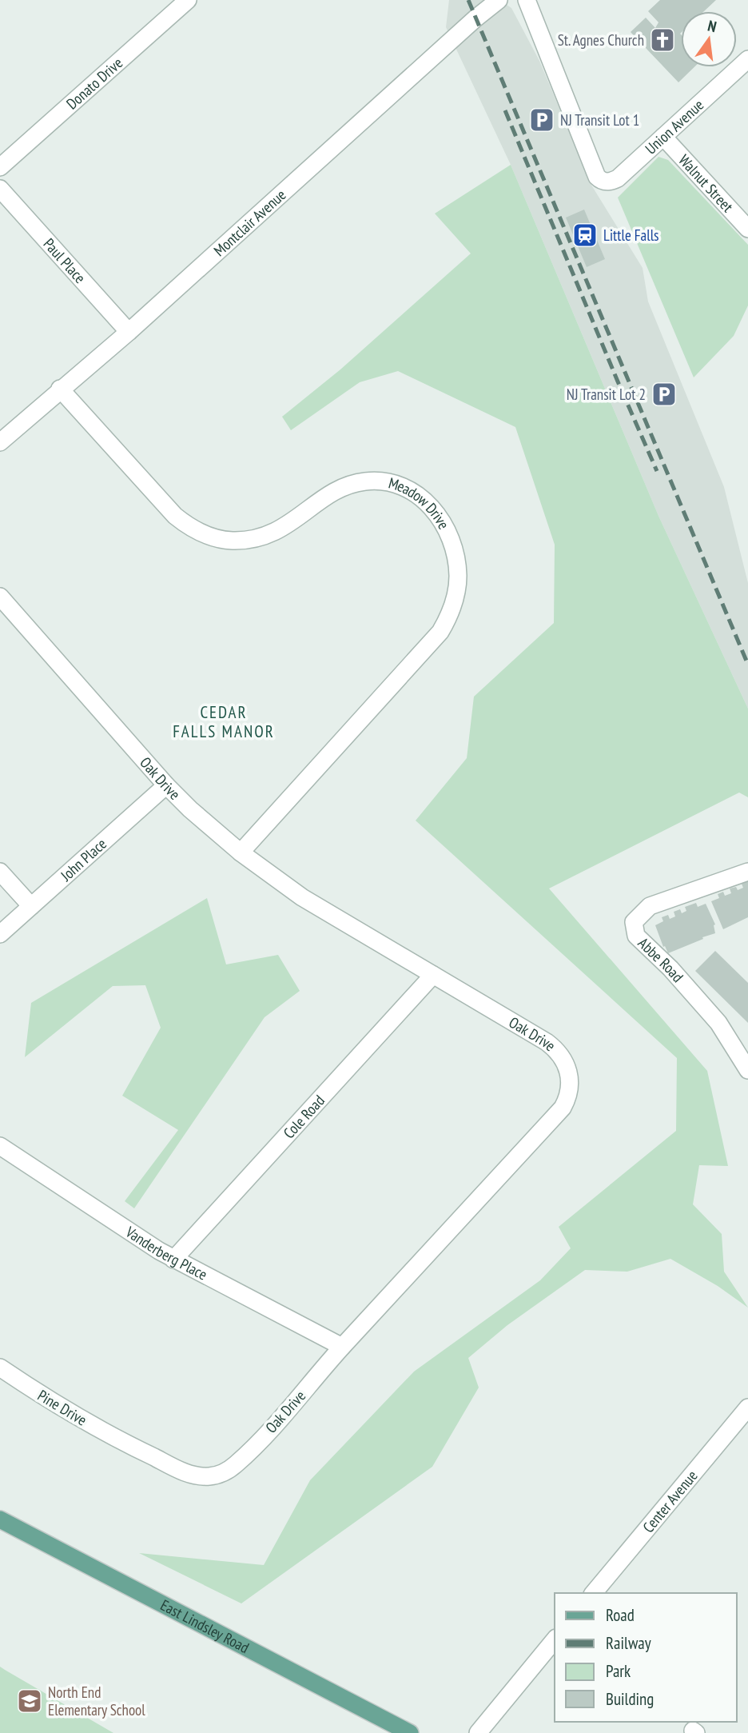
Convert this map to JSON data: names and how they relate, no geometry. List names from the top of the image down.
{
  "streets": {
    "main road": ["East Lindsley Road"],
    "street": [
      "Donato Drive",
      "Union Avenue",
      "Walnut Street",
      "Montclair Avenue",
      "Paul Place",
      "Meadow Drive",
      "Oak Drive",
      "John Place",
      "Abbe Road",
      "Cole Road",
      "Vanderberg Place",
      "Pine Drive",
      "Center Avenue"
    ]
  },
  "crossings": [
    ["Union Avenue", "Walnut Street"],
    ["Montclair Avenue", "Paul Place"],
    ["Montclair Avenue", "Meadow Drive"],
    ["Meadow Drive", "Oak Drive"],
    ["Oak Drive", "John Place"],
    ["Oak Drive", "Cole Road"],
    ["Oak Drive", "Vanderberg Place"],
    ["Oak Drive", "Pine Drive"],
    ["Cole Road", "Vanderberg Place"]
  ],
  "districts": ["CEDAR FALLS MANOR"],
  "places": {
    "church": ["St. Agnes Church"],
    "parking": ["NJ Transit Lot 1", "NJ Transit Lot 2"],
    "station": ["Little Falls"],
    "school or university": ["North End Elementary School"]
  },
  "legend": [
    "Road",
    "Railway",
    "Park",
    "Building"
  ],
  "north": "top"
}
